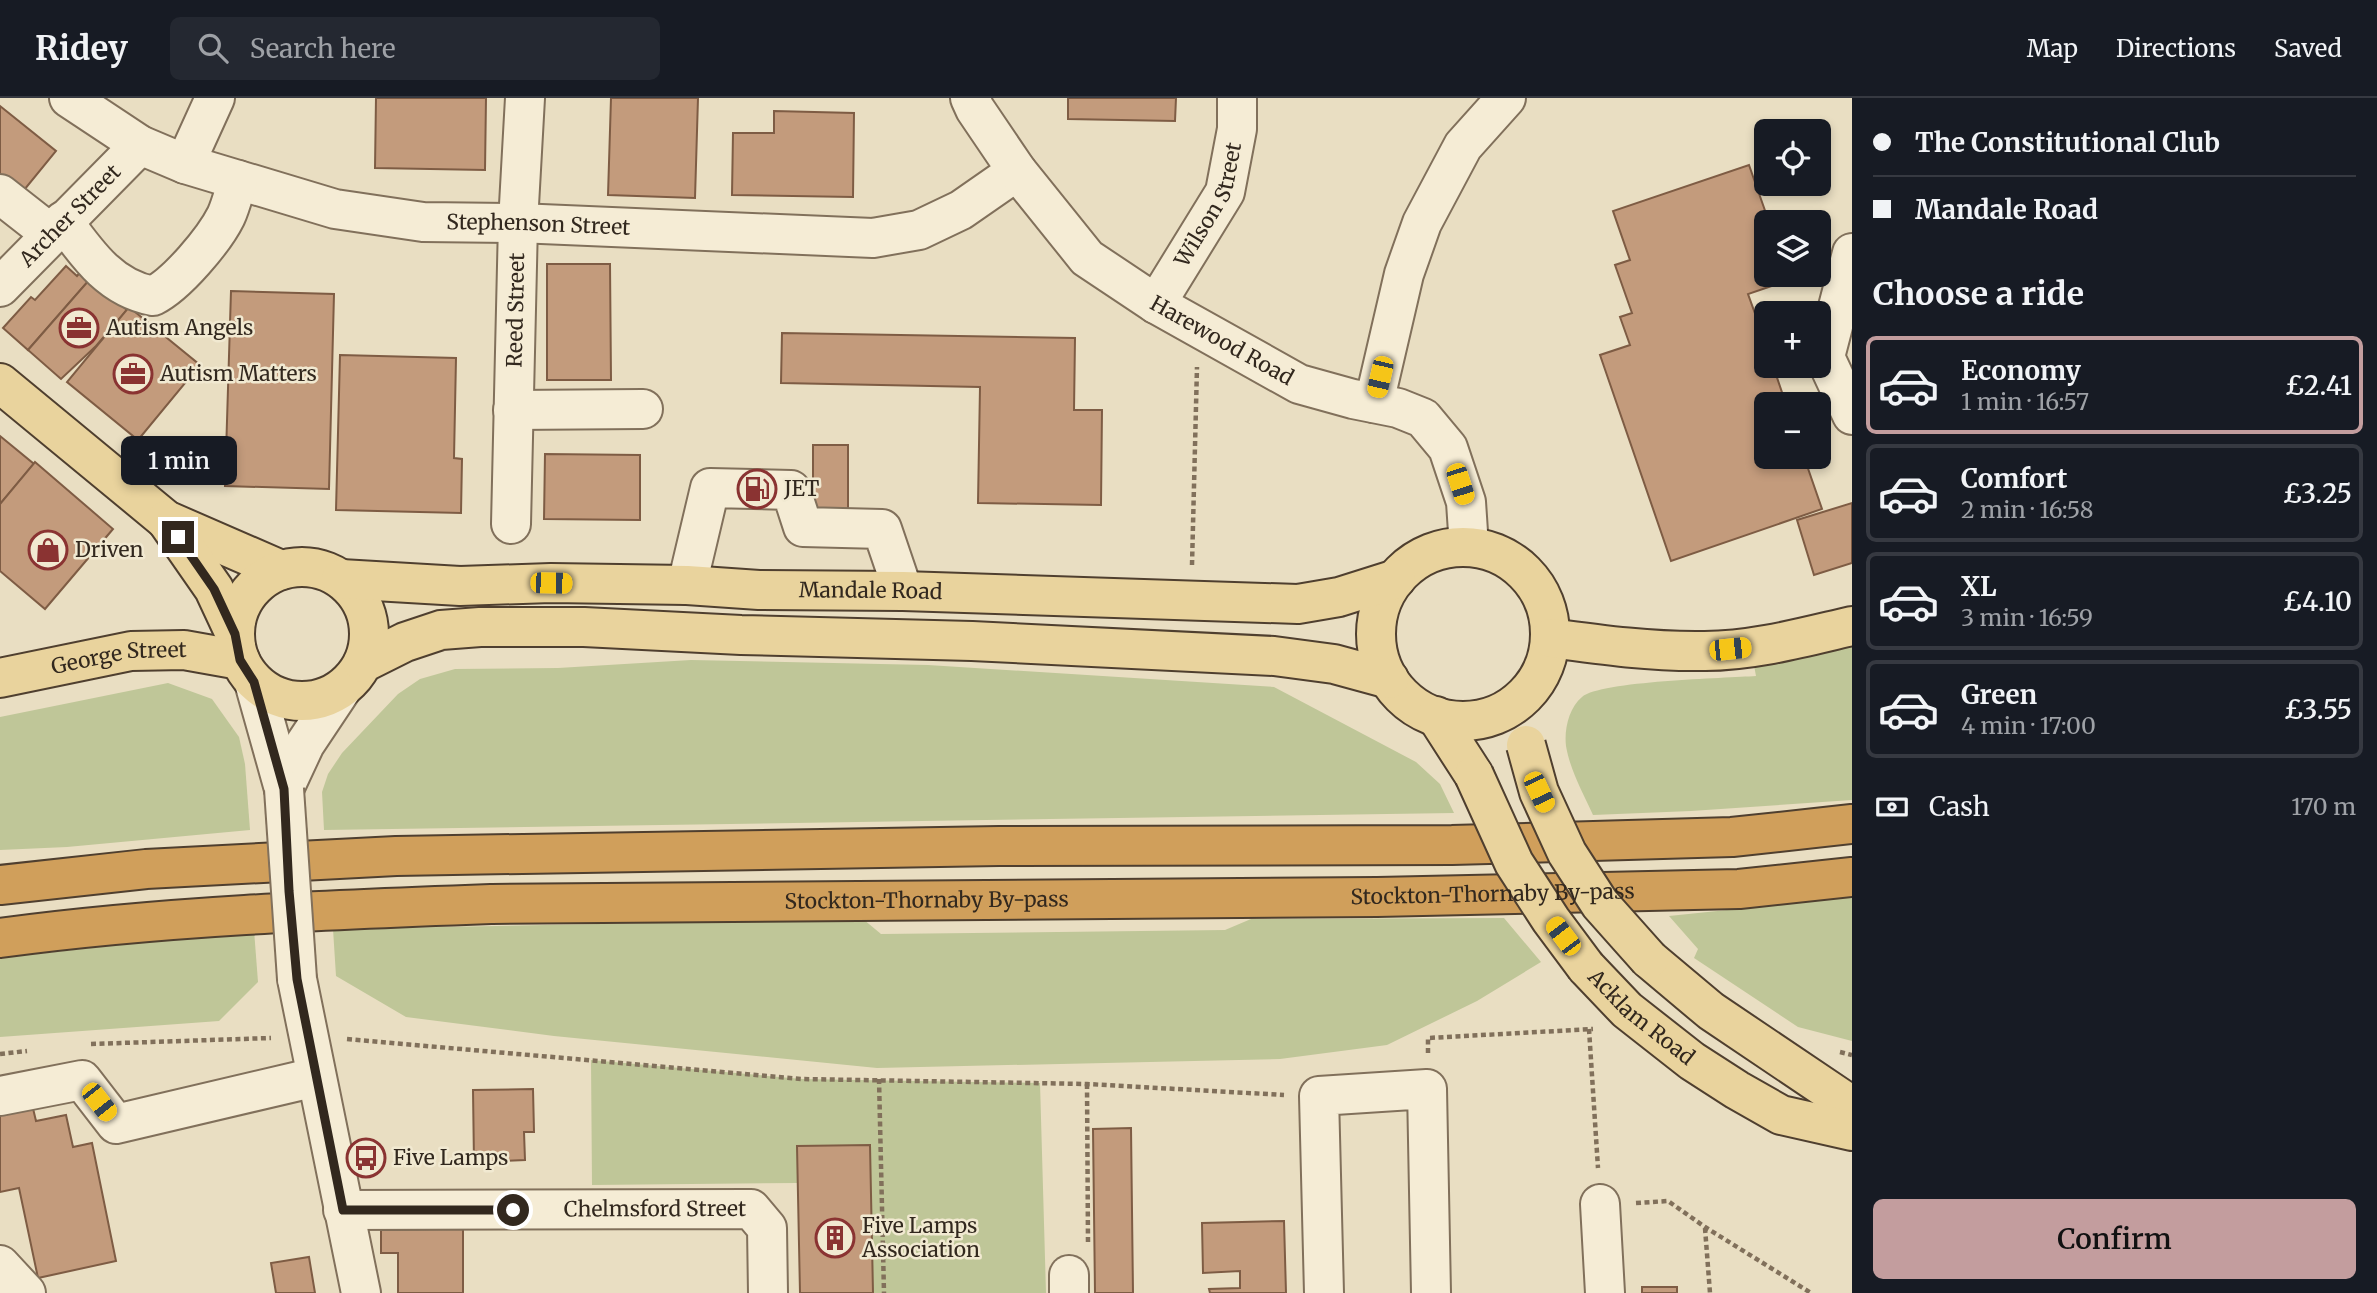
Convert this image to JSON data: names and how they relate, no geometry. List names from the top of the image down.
{
  "streets": {
    "highway": ["Stockton-Thornaby By-pass"],
    "main road": ["Mandale Road", "George Street", "Acklam Road"],
    "street": [
      "Wilson Street",
      "Archer Street",
      "Stephenson Street",
      "Reed Street",
      "Harewood Road",
      "Chelmsford Street"
    ]
  },
  "crossings": [
    ["Wilson Street", "Harewood Road"],
    ["Archer Street", "Stephenson Street"],
    ["Stephenson Street", "Reed Street"],
    ["Stephenson Street", "Harewood Road"],
    ["Harewood Road", "Mandale Road"],
    ["Harewood Road", "Acklam Road"],
    ["Mandale Road", "George Street"],
    ["Mandale Road", "Acklam Road"]
  ],
  "places": {
    "office": ["Autism Angels", "Autism Matters"],
    "fuel station": ["JET"],
    "shop": ["Driven"],
    "bus stop": ["Five Lamps"],
    "building": ["Five Lamps Association"]
  },
  "page": {
    "header": "Ridey",
    "search": "Search here",
    "nav": ["Map", "Directions", "Saved"],
    "banner": ["The Constitutional Club", "Mandale Road"],
    "map_buttons": ["+", "−"],
    "heading": "Choose a ride",
    "list": [
      {
        "name": "Economy",
        "note": "1 min · 16:57",
        "value": "£2.41"
      },
      {
        "name": "Comfort",
        "note": "2 min · 16:58",
        "value": "£3.25"
      },
      {
        "name": "XL",
        "note": "3 min · 16:59",
        "value": "£4.10"
      },
      {
        "name": "Green",
        "note": "4 min · 17:00",
        "value": "£3.55"
      }
    ],
    "bubble": "1 min",
    "pay": ["Cash", "170 m"],
    "buttons": "Confirm"
  }
}
